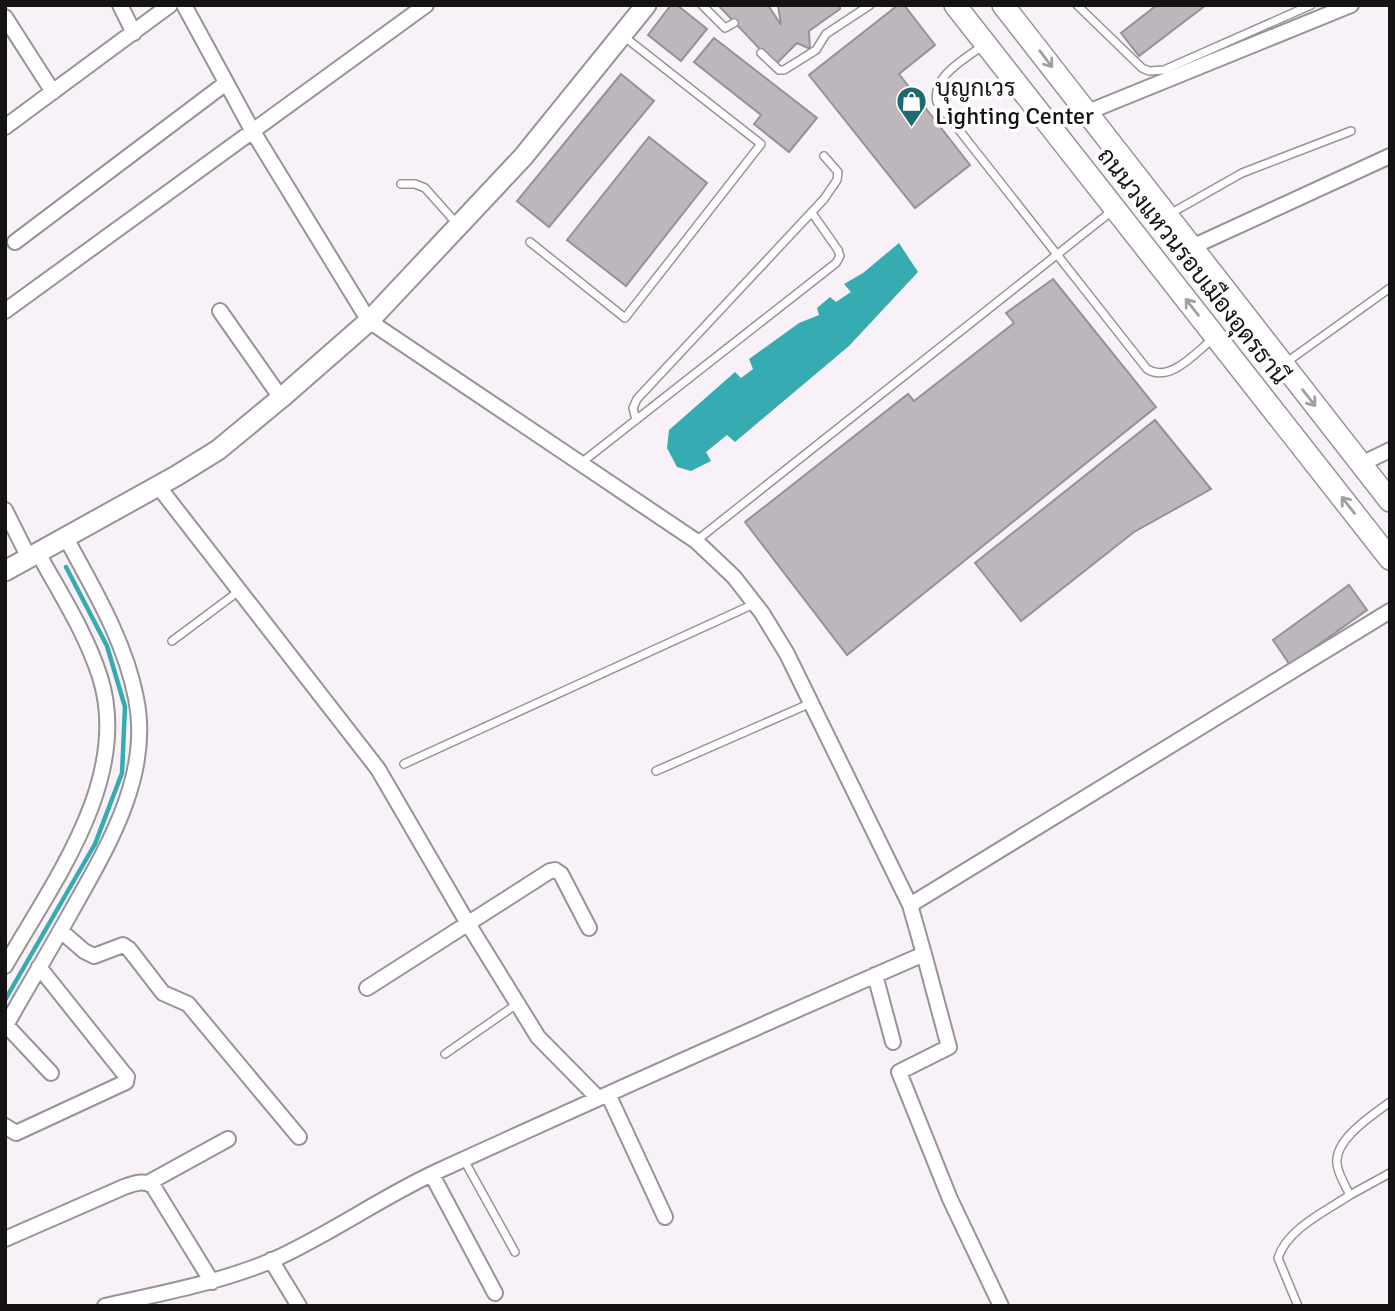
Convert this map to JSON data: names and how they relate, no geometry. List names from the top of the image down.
{
  "streets": {
    "main road": ["ถนนวงแหวนรอบเมืองอุดรธานี"]
  },
  "places": {
    "shop": ["บุญกเวร Lighting Center"]
  }
}
